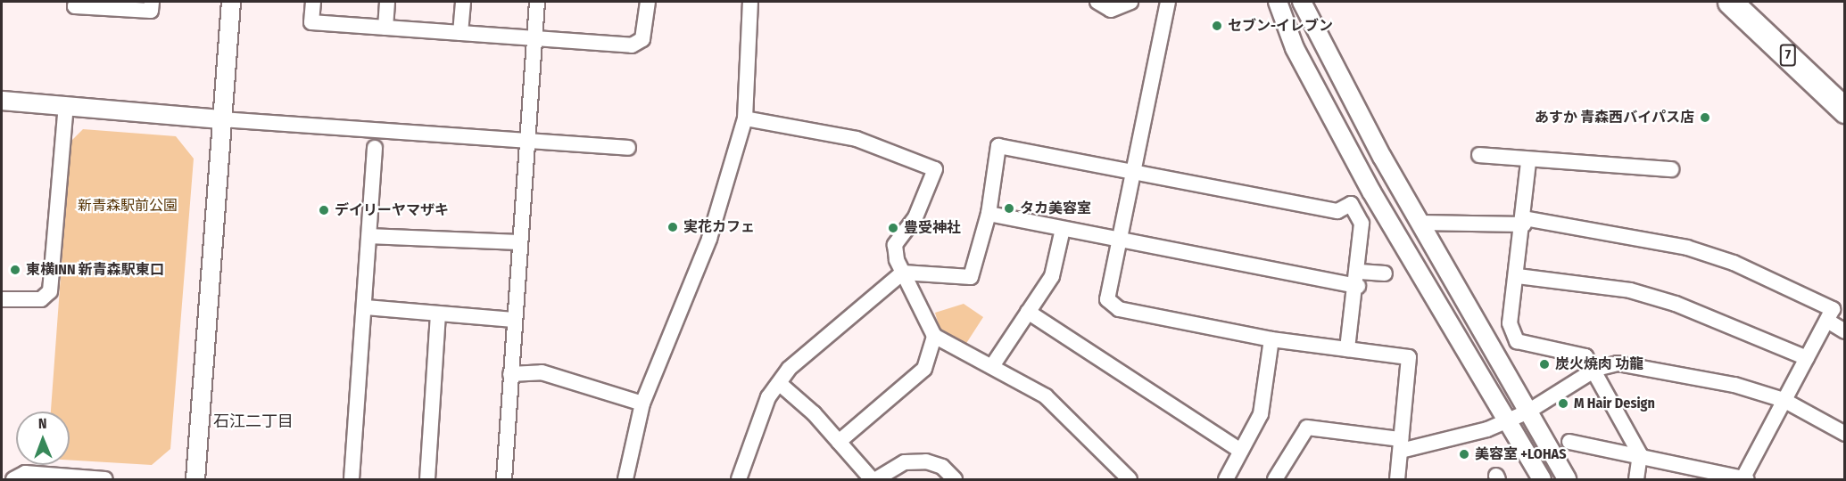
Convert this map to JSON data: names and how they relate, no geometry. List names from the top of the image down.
{
  "streets": {
    "highway": ["7"]
  },
  "districts": ["石江二丁目"],
  "parks": ["新青森駅前公園"],
  "places": [
    "セブン-イレブン",
    "あすか 青森西バイパス店",
    "タカ美容室",
    "デイリーヤマザキ",
    "実花カフェ",
    "豊受神社",
    "東横INN 新青森駅東口",
    "炭火焼肉 功龍",
    "M Hair Design",
    "美容室 +LOHAS"
  ],
  "north": "top"
}
